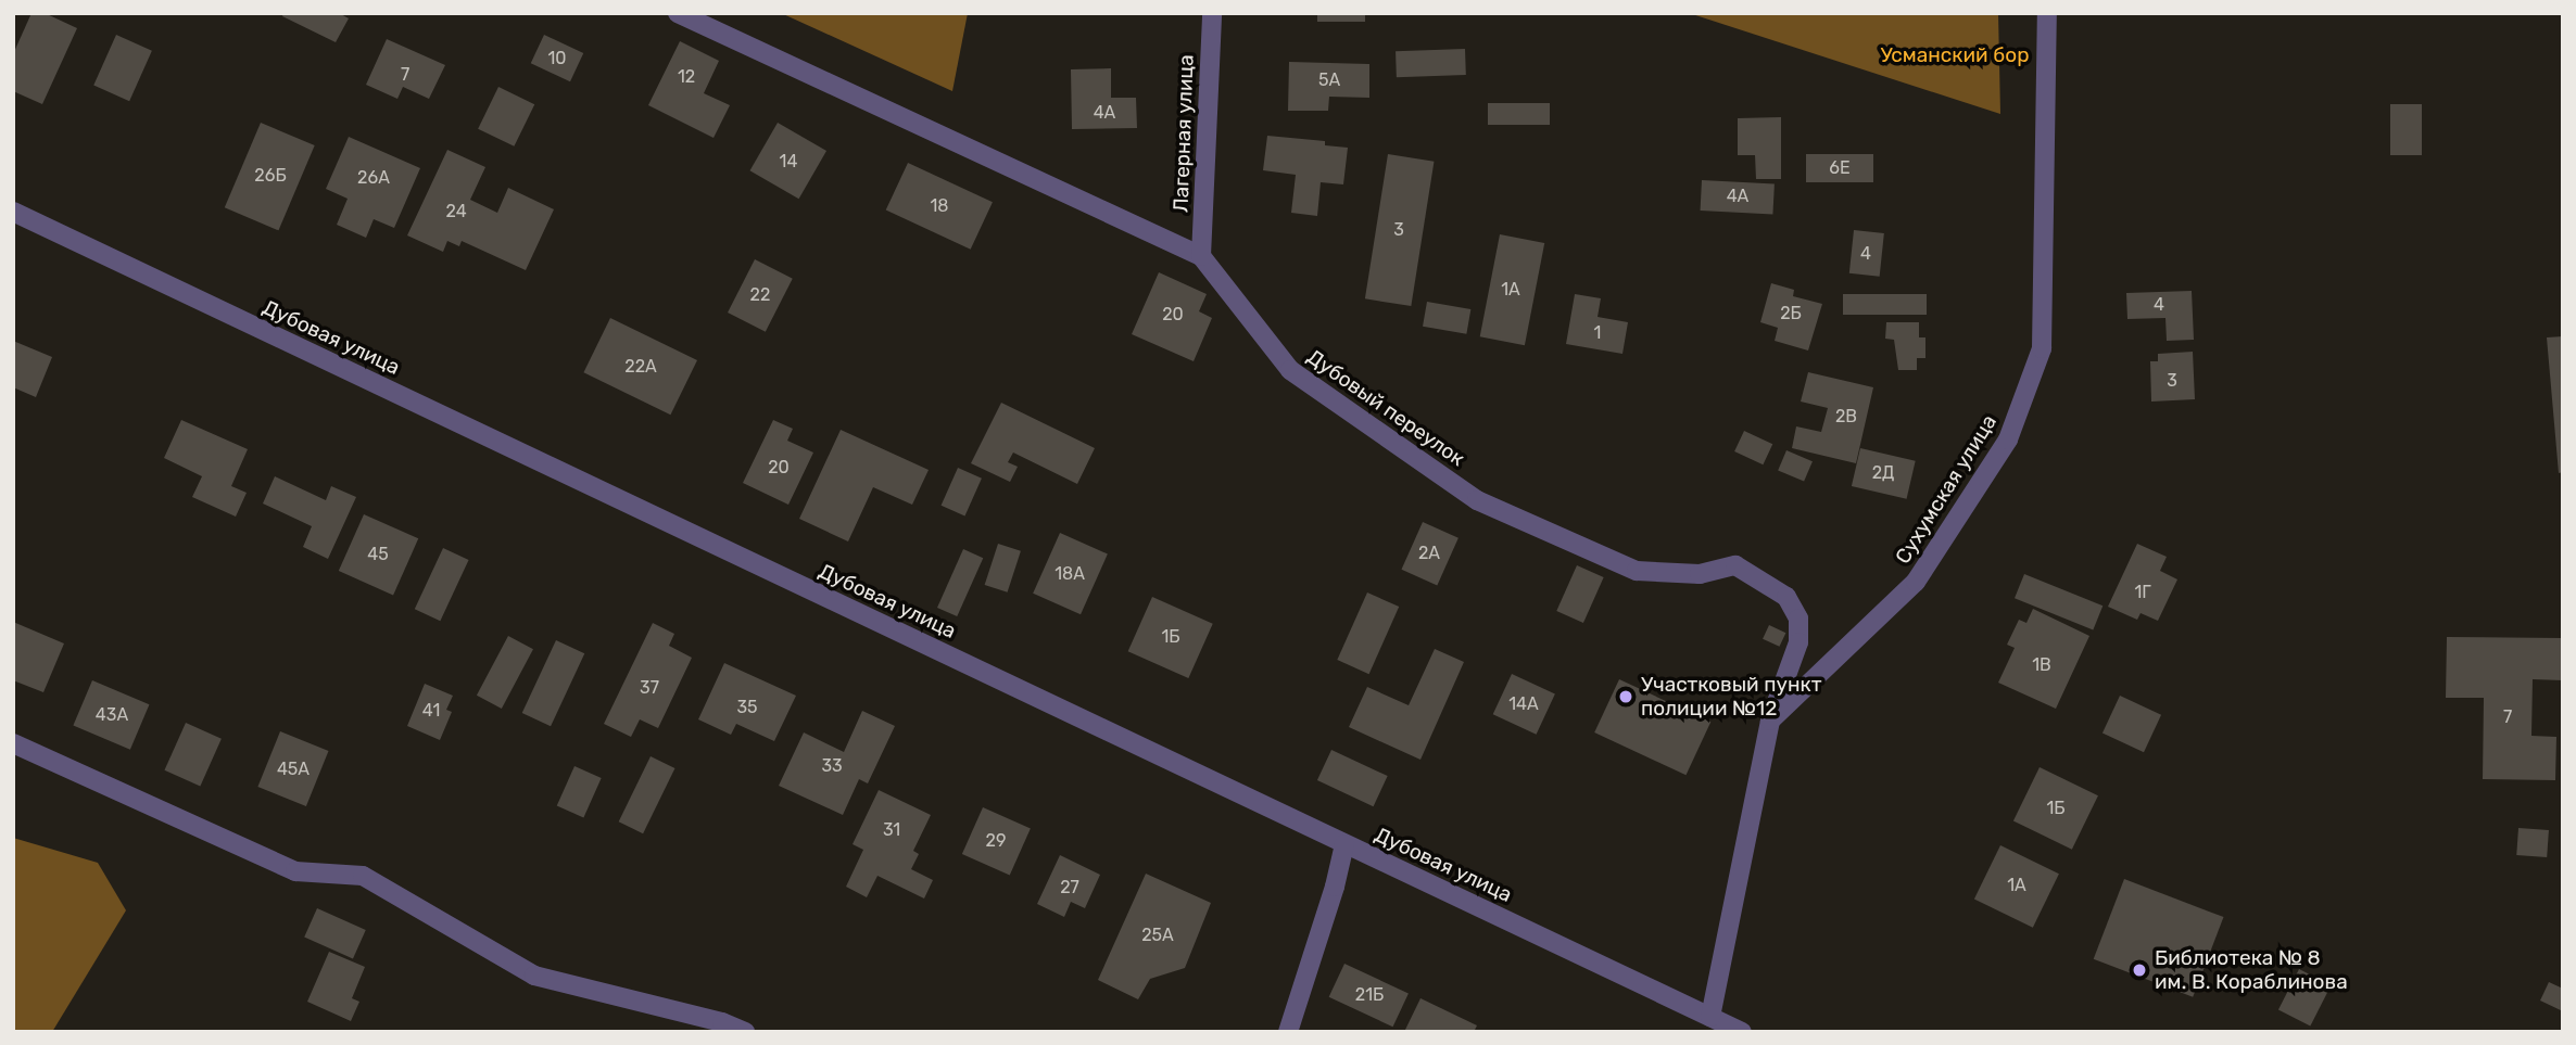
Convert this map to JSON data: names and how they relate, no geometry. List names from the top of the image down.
{
  "streets": {
    "street": [
      "Лагерная улица",
      "Дубовая улица",
      "Дубовый переулок",
      "Сухумская улица"
    ]
  },
  "crossings": [
    ["Лагерная улица", "Дубовый переулок"],
    ["Дубовый переулок", "Сухумская улица"]
  ],
  "parks": ["Усманский бор"],
  "places": ["Участковый пункт полиции №12", "Библиотека № 8 им. В. Кораблинова"],
  "house_numbers": [
    "10",
    "7",
    "12",
    "5А",
    "4А",
    "14",
    "6Е",
    "26Б",
    "26А",
    "4А",
    "18",
    "24",
    "3",
    "4",
    "1А",
    "22",
    "4",
    "2Б",
    "20",
    "1",
    "22А",
    "3",
    "2В",
    "20",
    "2Д",
    "2А",
    "45",
    "18А",
    "1Г",
    "1Б",
    "1В",
    "37",
    "14А",
    "35",
    "41",
    "43А",
    "7",
    "33",
    "45А",
    "1Б",
    "31",
    "29",
    "1А",
    "27",
    "25А",
    "21Б"
  ]
}
